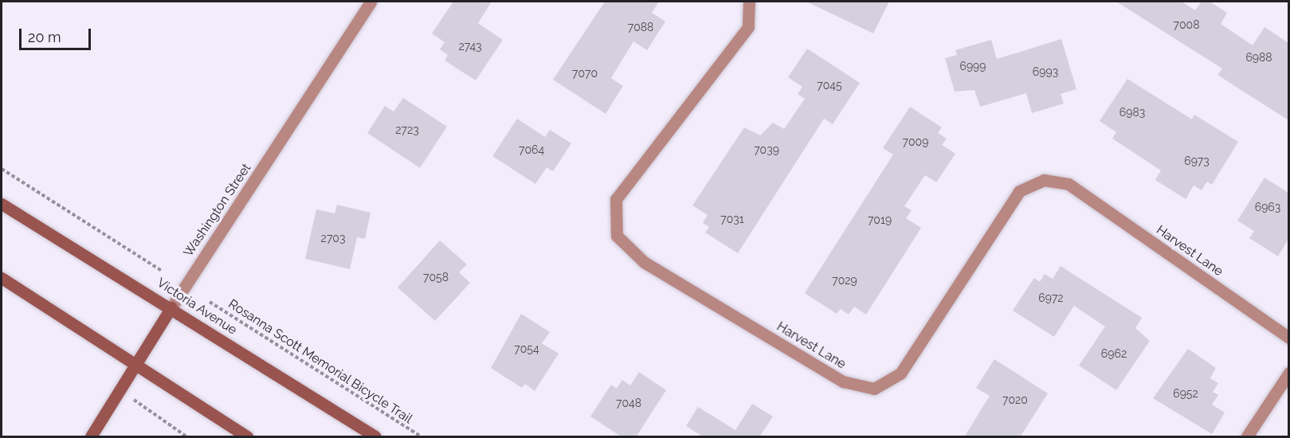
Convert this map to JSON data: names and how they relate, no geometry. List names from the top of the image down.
{
  "streets": {
    "main road": ["Washington Street", "Victoria Avenue"],
    "street": ["Harvest Lane"],
    "path": ["Rosanna Scott Memorial Bicycle Trail"]
  },
  "crossings": [
    ["Washington Street", "Victoria Avenue"]
  ],
  "house_numbers": [
    "7008",
    "7088",
    "2743",
    "6988",
    "6999",
    "6993",
    "7070",
    "7045",
    "6983",
    "2723",
    "7009",
    "7064",
    "7039",
    "6973",
    "6963",
    "7031",
    "7019",
    "2703",
    "7058",
    "7029",
    "6972",
    "7054",
    "6962",
    "6952",
    "7020",
    "7048"
  ],
  "scale_bar": "20 m"
}
